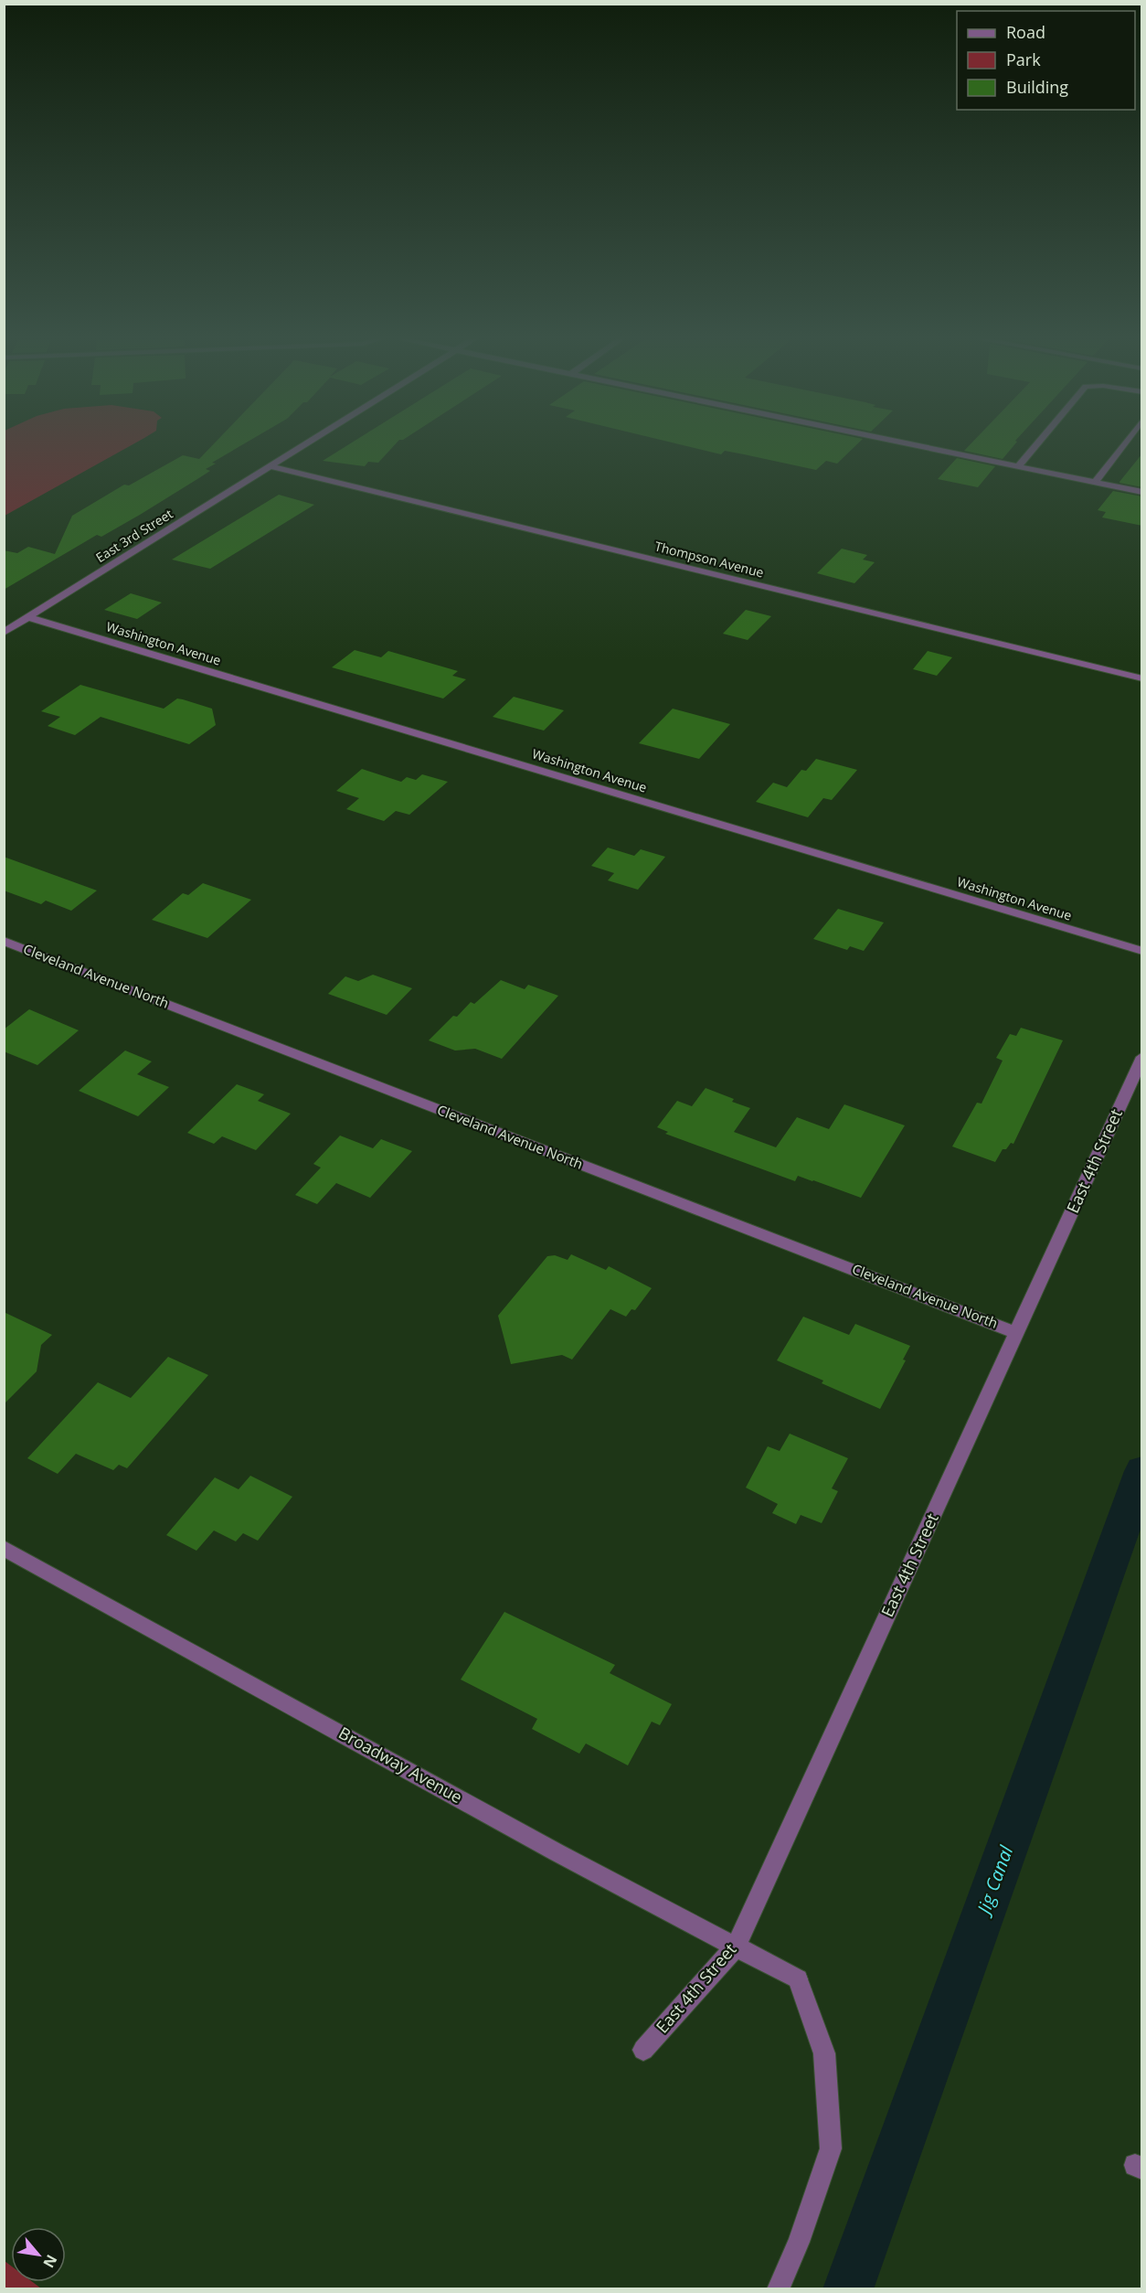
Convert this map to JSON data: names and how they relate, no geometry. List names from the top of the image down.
{
  "streets": {
    "street": [
      "East 3rd Street",
      "Thompson Avenue",
      "Washington Avenue",
      "Cleveland Avenue North",
      "East 4th Street",
      "Broadway Avenue"
    ]
  },
  "crossings": [
    ["East 3rd Street", "Thompson Avenue"],
    ["East 3rd Street", "Washington Avenue"],
    ["Cleveland Avenue North", "East 4th Street"],
    ["East 4th Street", "Broadway Avenue"]
  ],
  "water": ["Jig Canal"],
  "legend": ["Road", "Park", "Building"],
  "north": "bottom right"
}
